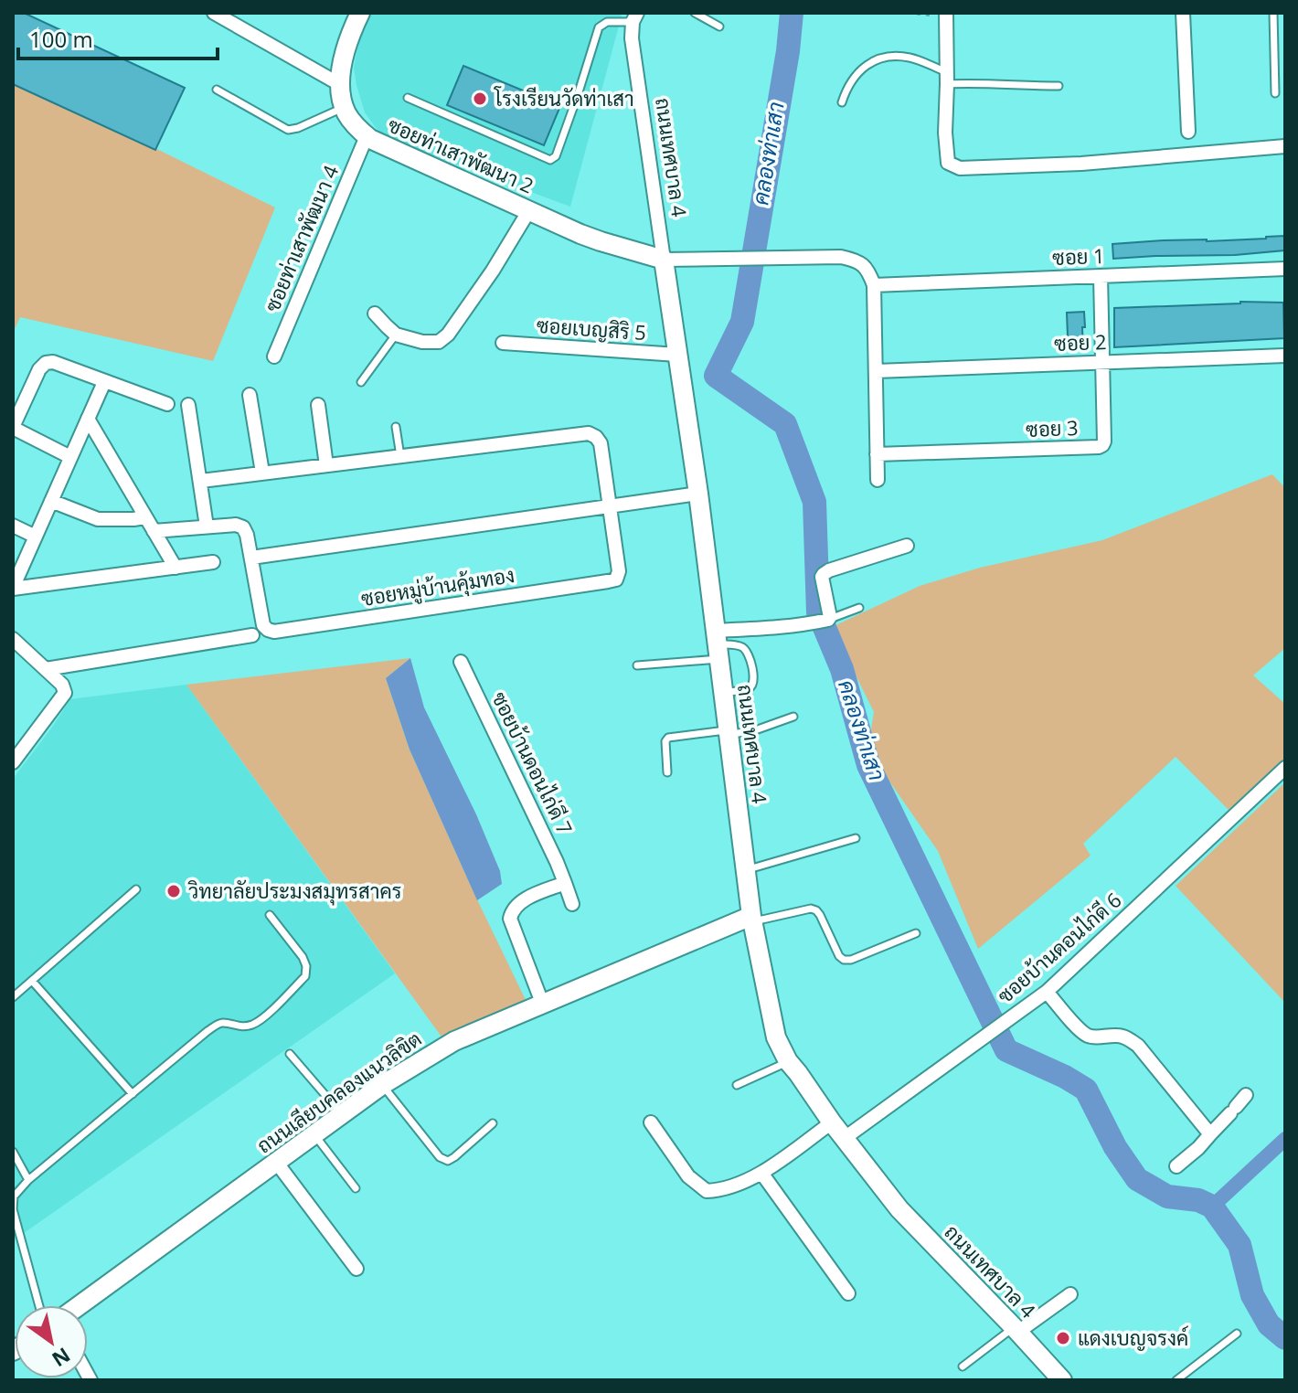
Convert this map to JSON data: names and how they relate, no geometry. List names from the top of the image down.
{
  "streets": {
    "street": [
      "ซอยท่าเสาพัฒนา 2",
      "ถนนเทศบาล 4",
      "ซอยท่าเสาพัฒนา 4",
      "ซอย 1",
      "ซอยเบญสิริ 5",
      "ซอย 2",
      "ซอย 3",
      "ซอยหมู่บ้านคุ้มทอง",
      "ซอยบ้านดอนไก่ดี 7",
      "ซอยบ้านดอนไก่ดี 6",
      "ถนนเลียบคลองแนวลิขิต"
    ]
  },
  "crossings": [
    ["ซอยท่าเสาพัฒนา 2", "ถนนเทศบาล 4"],
    ["ซอยท่าเสาพัฒนา 2", "ซอยท่าเสาพัฒนา 4"],
    ["ถนนเทศบาล 4", "ซอยเบญสิริ 5"],
    ["ถนนเทศบาล 4", "ซอยบ้านดอนไก่ดี 6"],
    ["ถนนเทศบาล 4", "ถนนเลียบคลองแนวลิขิต"],
    ["ซอย 1", "ซอย 3"],
    ["ซอย 2", "ซอย 3"]
  ],
  "water": ["คลองท่าเสา"],
  "places": ["โรงเรียนวัดท่าเสา", "วิทยาลัยประมงสมุทรสาคร", "แดงเบญจรงค์"],
  "scale_bar": "100 m",
  "north": "bottom right"
}
